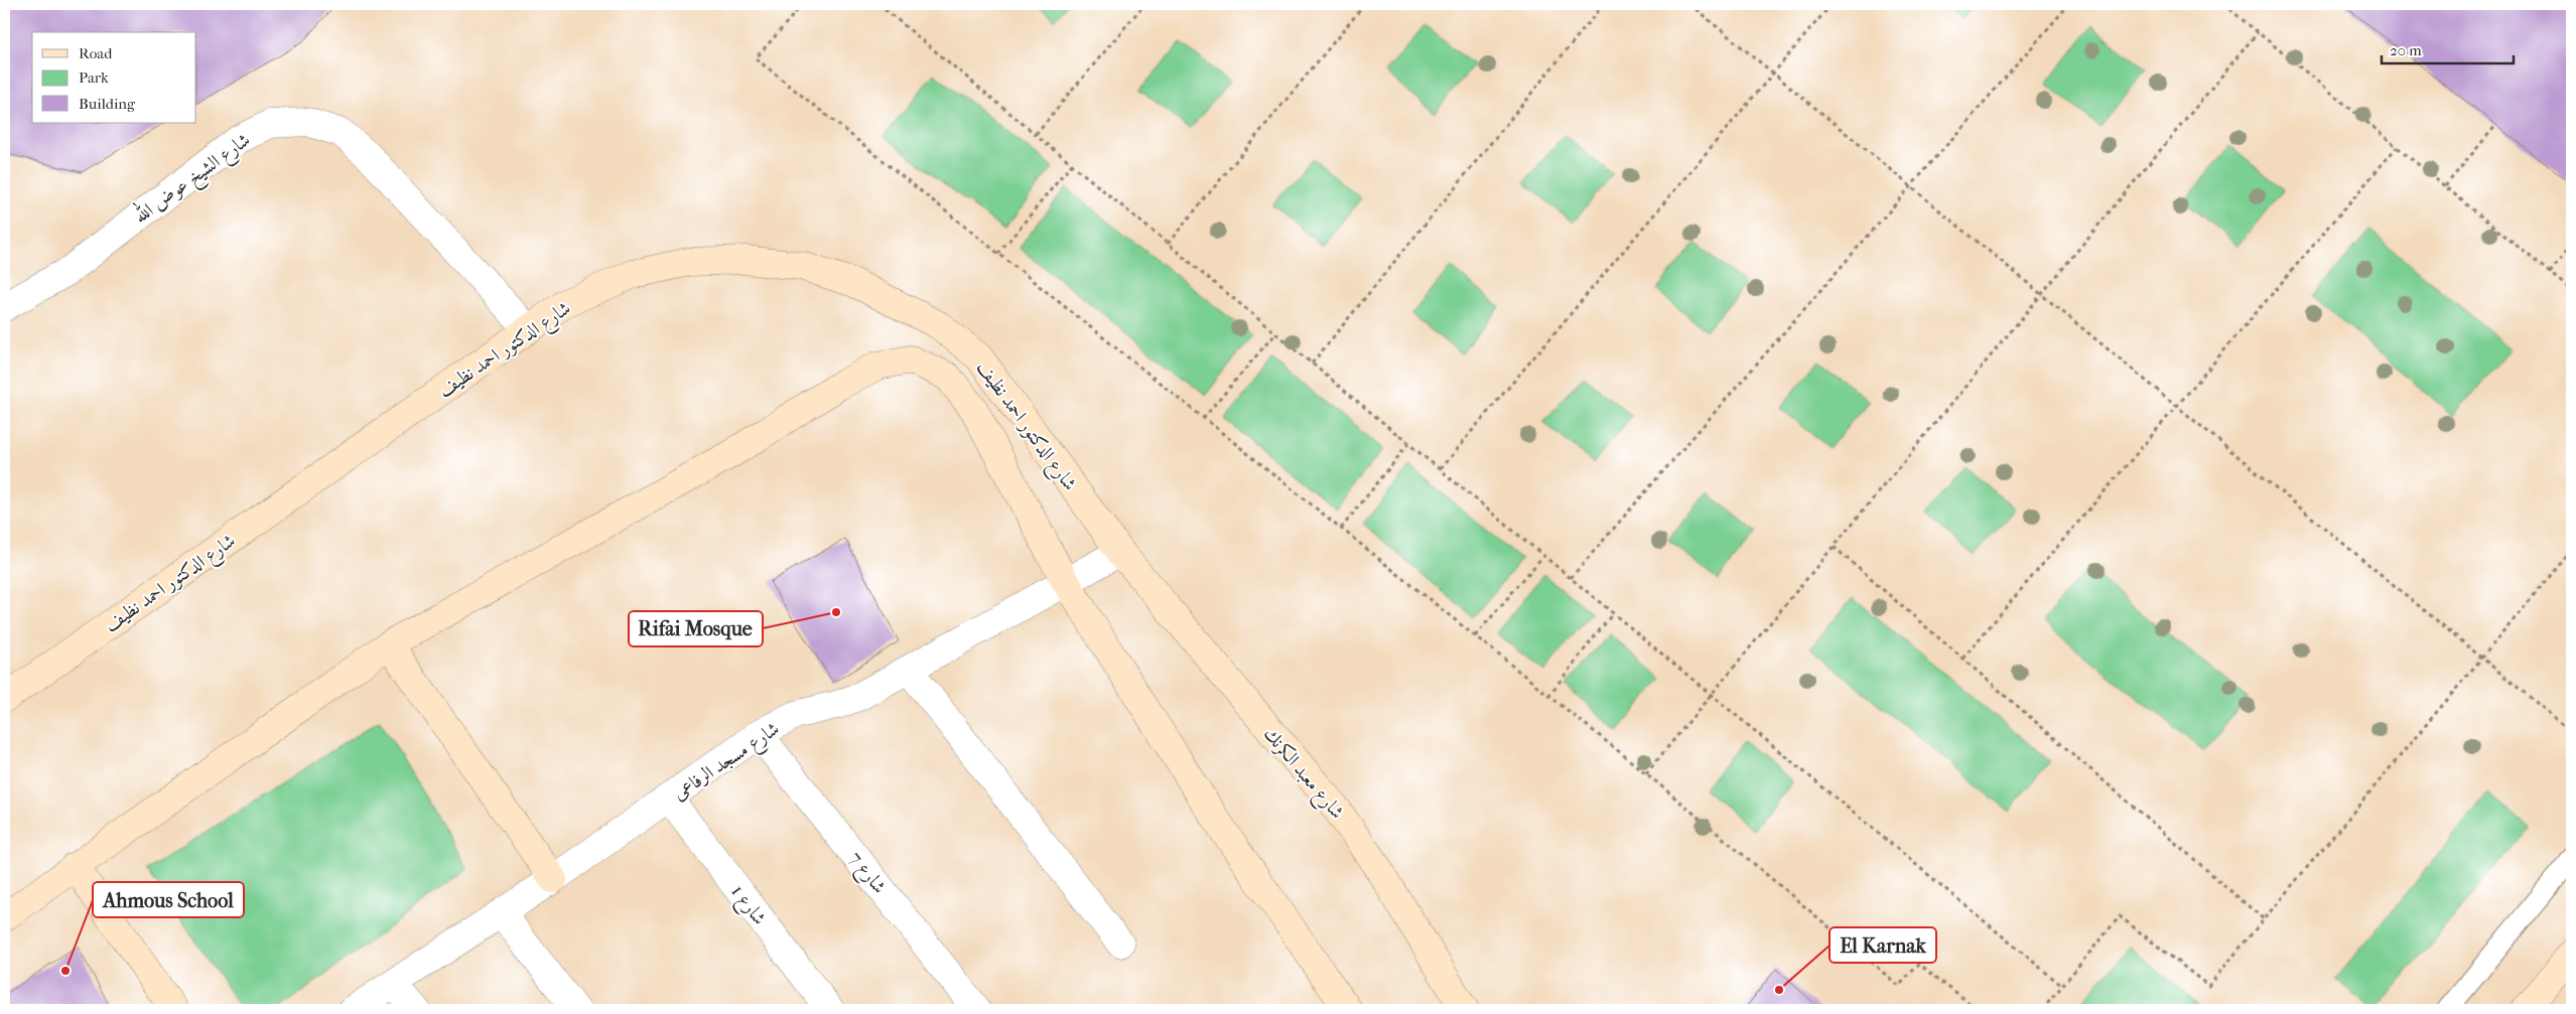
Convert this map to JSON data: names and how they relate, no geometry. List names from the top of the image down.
{
  "streets": {
    "street": [
      "شارع الشيخ عوض الله",
      "شارع الدكتور احمد نظيف",
      "شارع مسجد الرفاعى",
      "شارع معبد الكرنك",
      "شارع 7",
      "شارع 1"
    ]
  },
  "crossings": [
    ["شارع الشيخ عوض الله", "شارع الدكتور احمد نظيف"],
    ["شارع الدكتور احمد نظيف", "شارع مسجد الرفاعى"],
    ["شارع الدكتور احمد نظيف", "شارع معبد الكرنك"],
    ["شارع مسجد الرفاعى", "شارع معبد الكرنك"],
    ["شارع مسجد الرفاعى", "شارع 7"],
    ["شارع مسجد الرفاعى", "شارع 1"]
  ],
  "places": ["Rifai Mosque", "Ahmous School", "El Karnak"],
  "legend": ["Road", "Park", "Building"],
  "scale_bar": "20 m"
}
